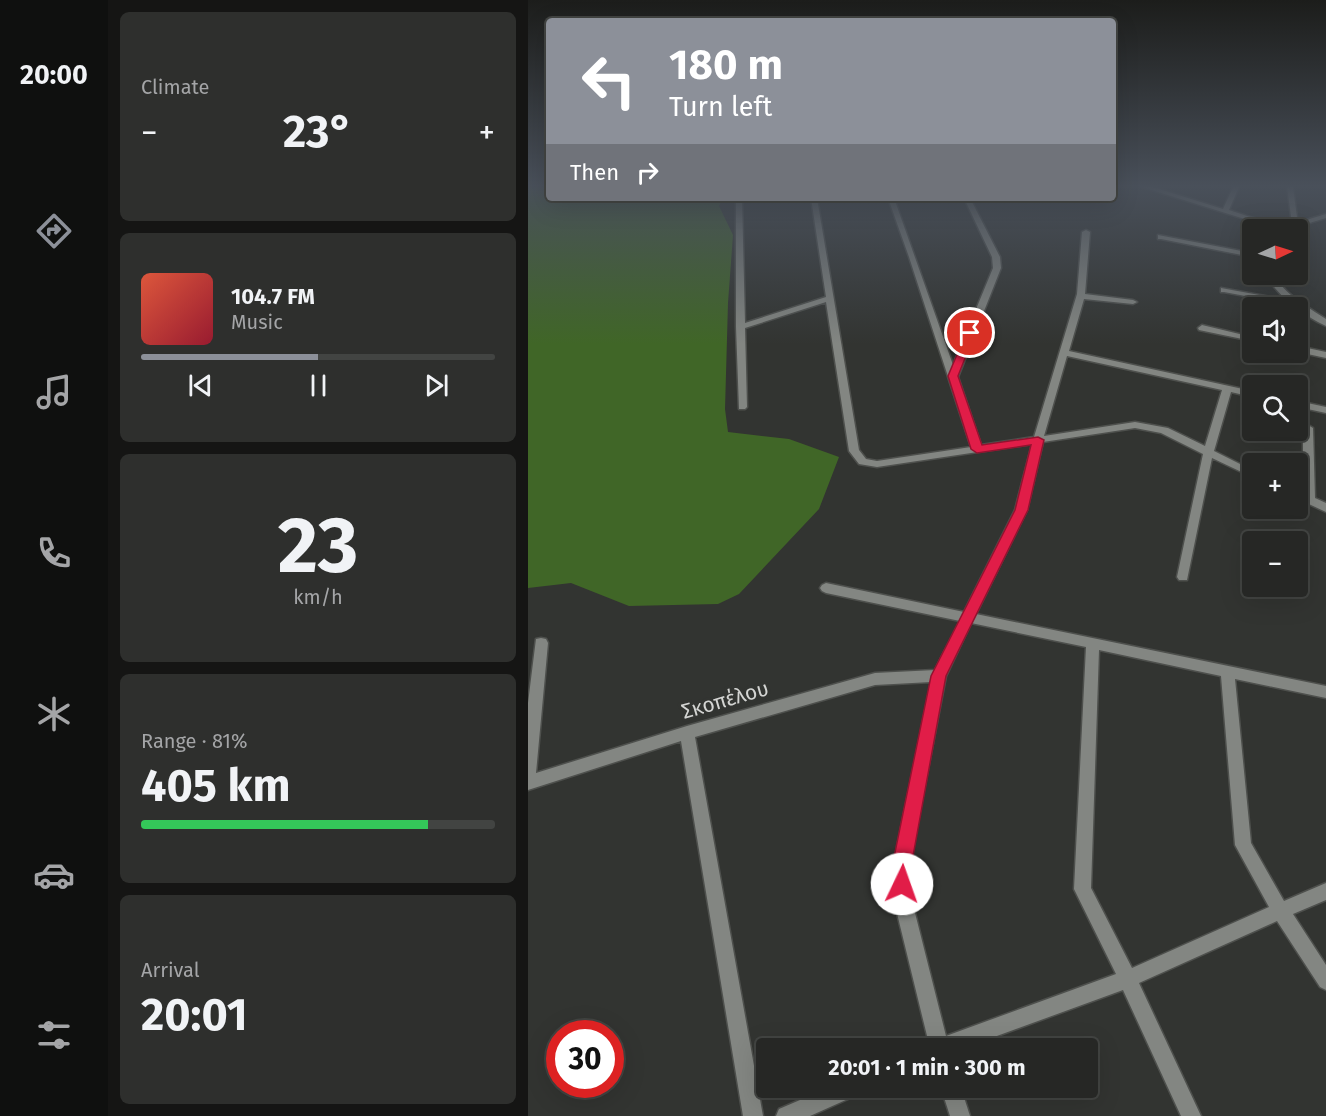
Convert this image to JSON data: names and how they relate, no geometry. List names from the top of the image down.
{
  "streets": {
    "street": ["Σκοπέλου"]
  },
  "north": "right",
  "page": {
    "tabs": "20:00",
    "tile": [
      "Climate",
      ["23", "km/h"],
      ["Range · 81%", "405 km"],
      ["Arrival", "20:01"]
    ],
    "turn": ["180 m", "Turn left"],
    "heat": ["−", "23°", "+"],
    "then": "Then",
    "map_buttons": ["+", "−"],
    "song": ["104.7 FM", "Music"],
    "limit": "30",
    "trip": "20:01 · 1 min · 300 m"
  }
}
